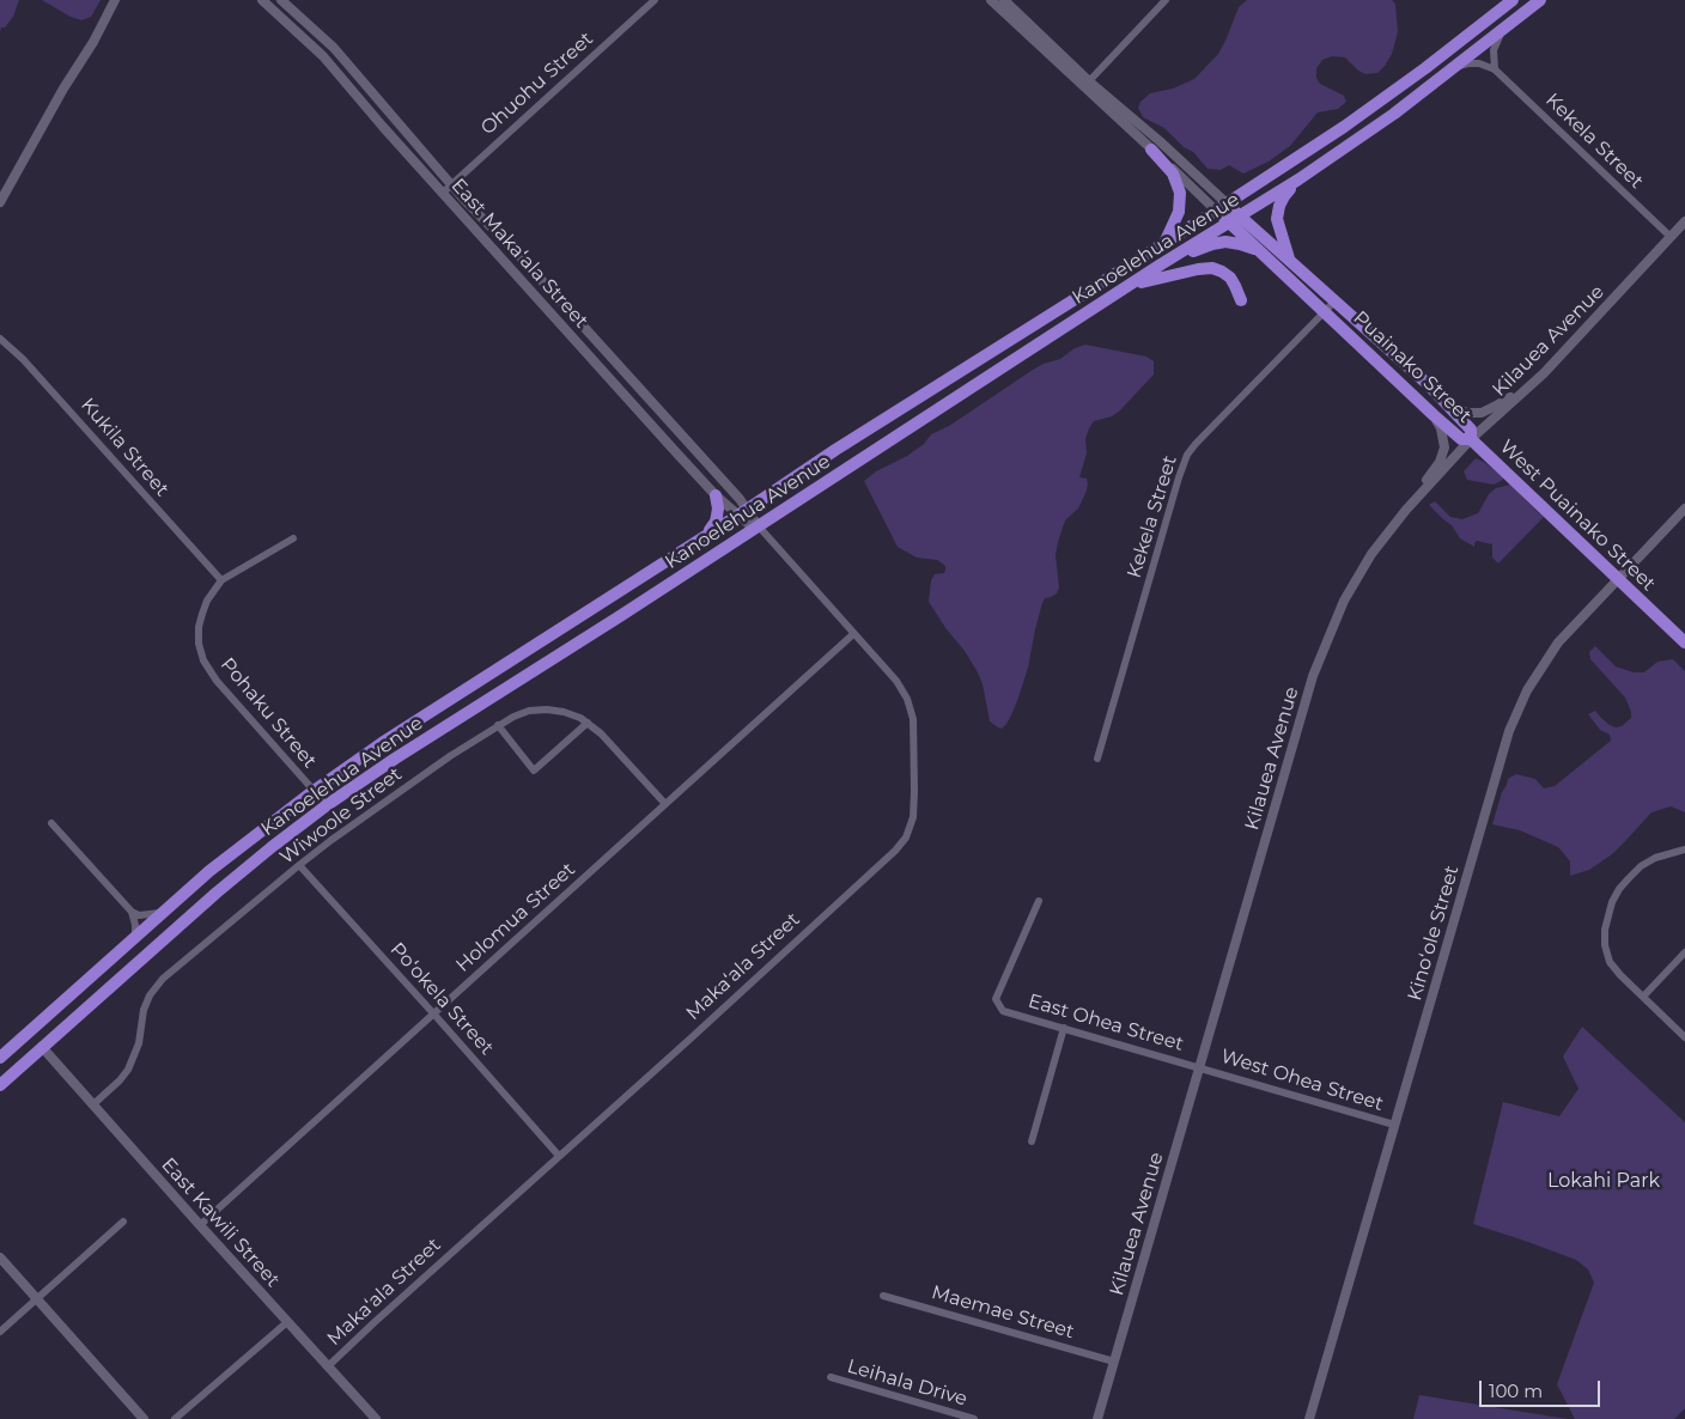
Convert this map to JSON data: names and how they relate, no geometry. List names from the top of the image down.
{
  "streets": {
    "highway": ["Kanoelehua Avenue", "Puainako Street", "West Puainako Street"],
    "street": [
      "Ohuohu Street",
      "Kekela Street",
      "East Makaʻala Street",
      "Kilauea Avenue",
      "Kukila Street",
      "Pohaku Street",
      "Wiwoole Street",
      "Holomua Street",
      "Kinoʻole Street",
      "Maka‘ala Street",
      "Po‘okela Street",
      "East Ohea Street",
      "West Ohea Street",
      "East Kawili Street",
      "Maemae Street",
      "Leihala Drive"
    ]
  },
  "crossings": [
    ["Ohuohu Street", "East Makaʻala Street"],
    ["Kekela Street", "Kilauea Avenue"],
    ["Kekela Street", "Puainako Street"],
    ["Kanoelehua Avenue", "East Makaʻala Street"],
    ["Kanoelehua Avenue", "Puainako Street"],
    ["Kanoelehua Avenue", "Pohaku Street"],
    ["Kanoelehua Avenue", "Maka‘ala Street"],
    ["Kanoelehua Avenue", "East Kawili Street"],
    ["East Makaʻala Street", "Maka‘ala Street"],
    ["Kilauea Avenue", "Puainako Street"],
    ["Kilauea Avenue", "West Puainako Street"],
    ["Kilauea Avenue", "East Ohea Street"],
    ["Kilauea Avenue", "West Ohea Street"],
    ["Kilauea Avenue", "Maemae Street"],
    ["Puainako Street", "West Puainako Street"],
    ["Kukila Street", "Pohaku Street"],
    ["West Puainako Street", "Kinoʻole Street"],
    ["Wiwoole Street", "Holomua Street"],
    ["Wiwoole Street", "Po‘okela Street"],
    ["Wiwoole Street", "East Kawili Street"],
    ["Holomua Street", "Maka‘ala Street"],
    ["Holomua Street", "Po‘okela Street"],
    ["Holomua Street", "East Kawili Street"],
    ["Kinoʻole Street", "West Ohea Street"],
    ["Maka‘ala Street", "Po‘okela Street"],
    ["Maka‘ala Street", "East Kawili Street"],
    ["East Ohea Street", "West Ohea Street"]
  ],
  "parks": ["Lokahi Park"],
  "scale_bar": "100 m"
}
